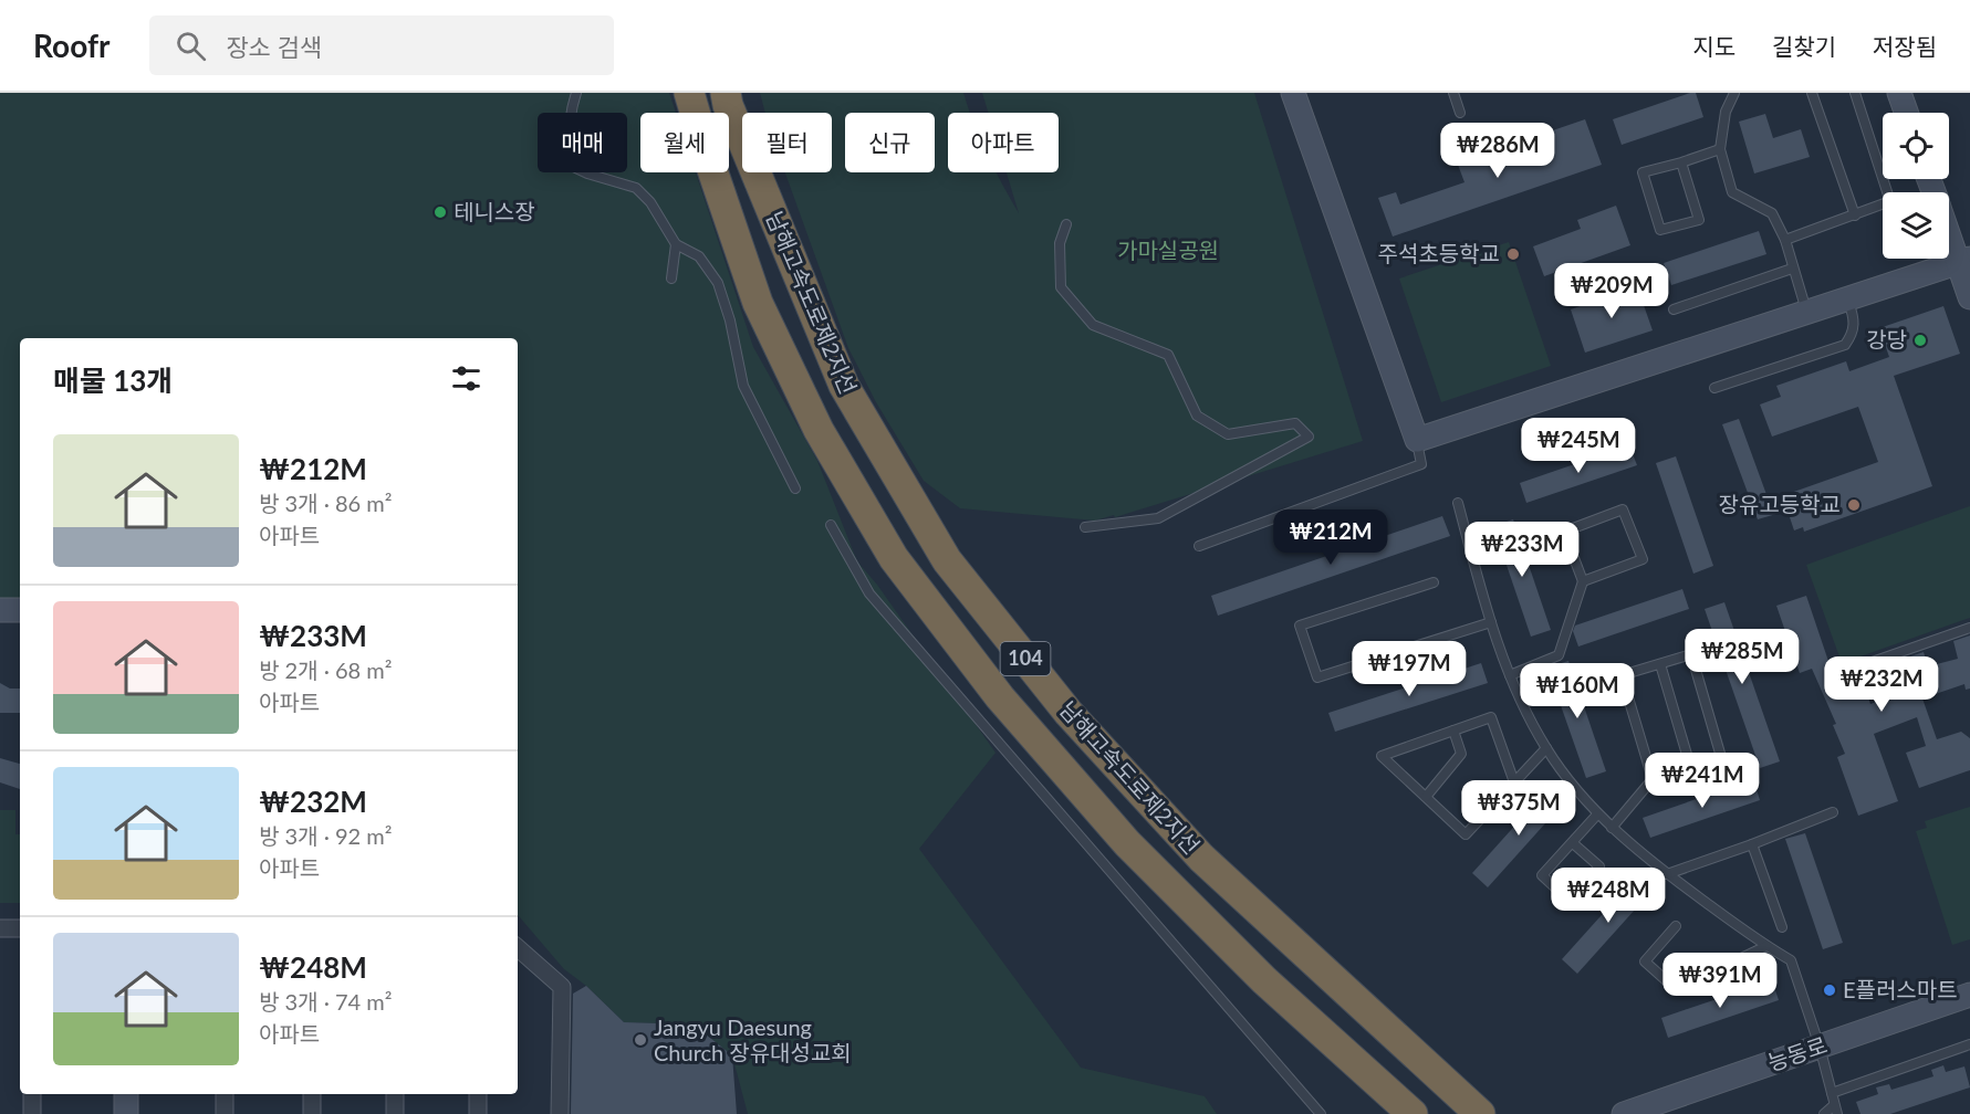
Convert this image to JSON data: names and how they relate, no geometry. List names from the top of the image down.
{
  "streets": {
    "highway": ["남해고속도로제2지선", "104"],
    "street": ["능동로"]
  },
  "parks": ["가마실공원"],
  "places": [
    "테니스장",
    "주석초등학교",
    "강당",
    "장유고등학교",
    "E플러스마트",
    "Jangyu Daesung Church 장유대성교회"
  ],
  "page": {
    "header": "Roofr",
    "search": "장소 검색",
    "nav": ["지도", "길찾기", "저장됨"],
    "chip": [
      "매매",
      "월세",
      "필터",
      "신규",
      "아파트"
    ],
    "price": [
      "₩286M",
      "₩209M",
      "₩245M",
      "₩212M",
      "₩233M",
      "₩285M",
      "₩197M",
      "₩232M",
      "₩160M",
      "₩241M",
      "₩375M",
      "₩248M",
      "₩391M"
    ],
    "heading": "매물 13개",
    "list": [
      {
        "name": "₩212M",
        "note": "방 3개 · 86 m² · 아파트"
      },
      {
        "name": "₩233M",
        "note": "방 2개 · 68 m² · 아파트"
      },
      {
        "name": "₩232M",
        "note": "방 3개 · 92 m² · 아파트"
      },
      {
        "name": "₩248M",
        "note": "방 3개 · 74 m² · 아파트"
      }
    ]
  }
}
